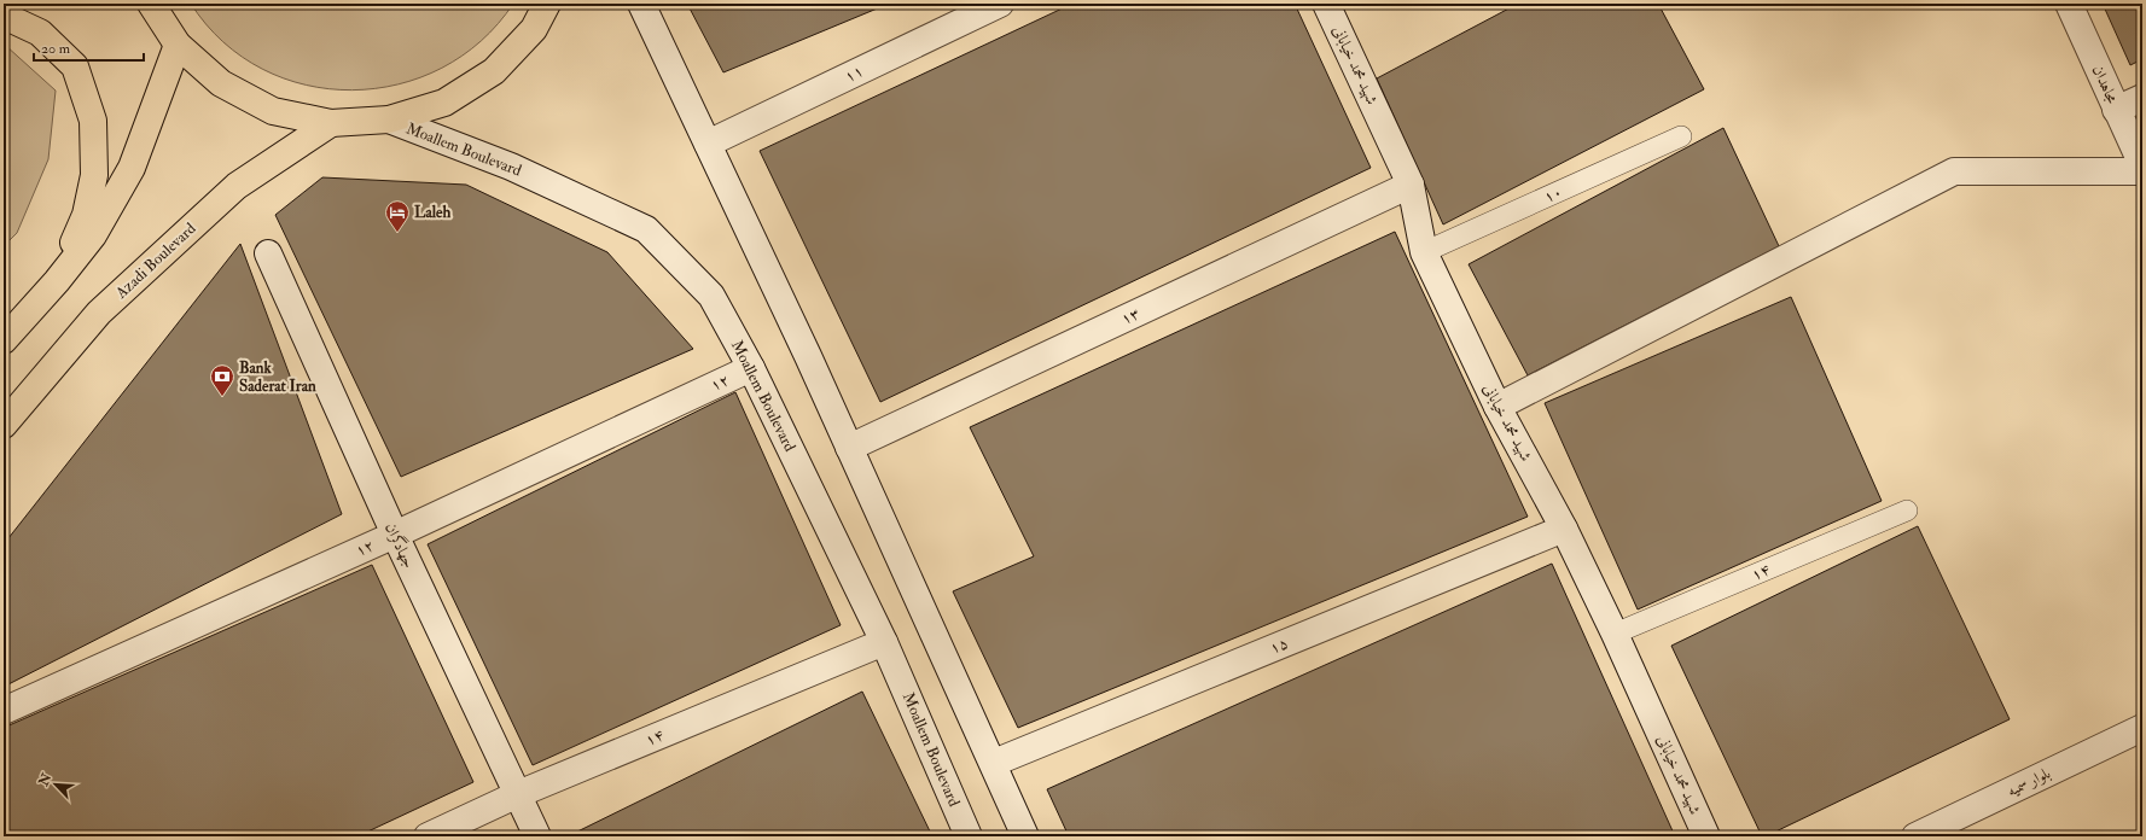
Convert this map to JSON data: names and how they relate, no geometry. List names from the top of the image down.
{
  "streets": {
    "main road": ["Azadi Boulevard"],
    "street": [
      "شهید محمد خیابانی",
      "۱۱",
      "مجاهدان",
      "Moallem Boulevard",
      "۱۳",
      "۱۲",
      "جهادگران",
      "۱۴",
      "۱۵",
      "بلوار سمیه"
    ],
    "lane": ["۱۰"]
  },
  "crossings": [
    ["شهید محمد خیابانی", "۱۰"],
    ["شهید محمد خیابانی", "۱۳"],
    ["شهید محمد خیابانی", "۱۴"],
    ["شهید محمد خیابانی", "۱۵"],
    ["Moallem Boulevard", "۱۲"],
    ["Moallem Boulevard", "۱۴"],
    ["۱۲", "جهادگران"],
    ["جهادگران", "۱۴"]
  ],
  "places": {
    "hotel": ["Laleh"],
    "bank": ["Bank Saderat Iran"]
  },
  "scale_bar": "20 m",
  "north": "top left"
}
